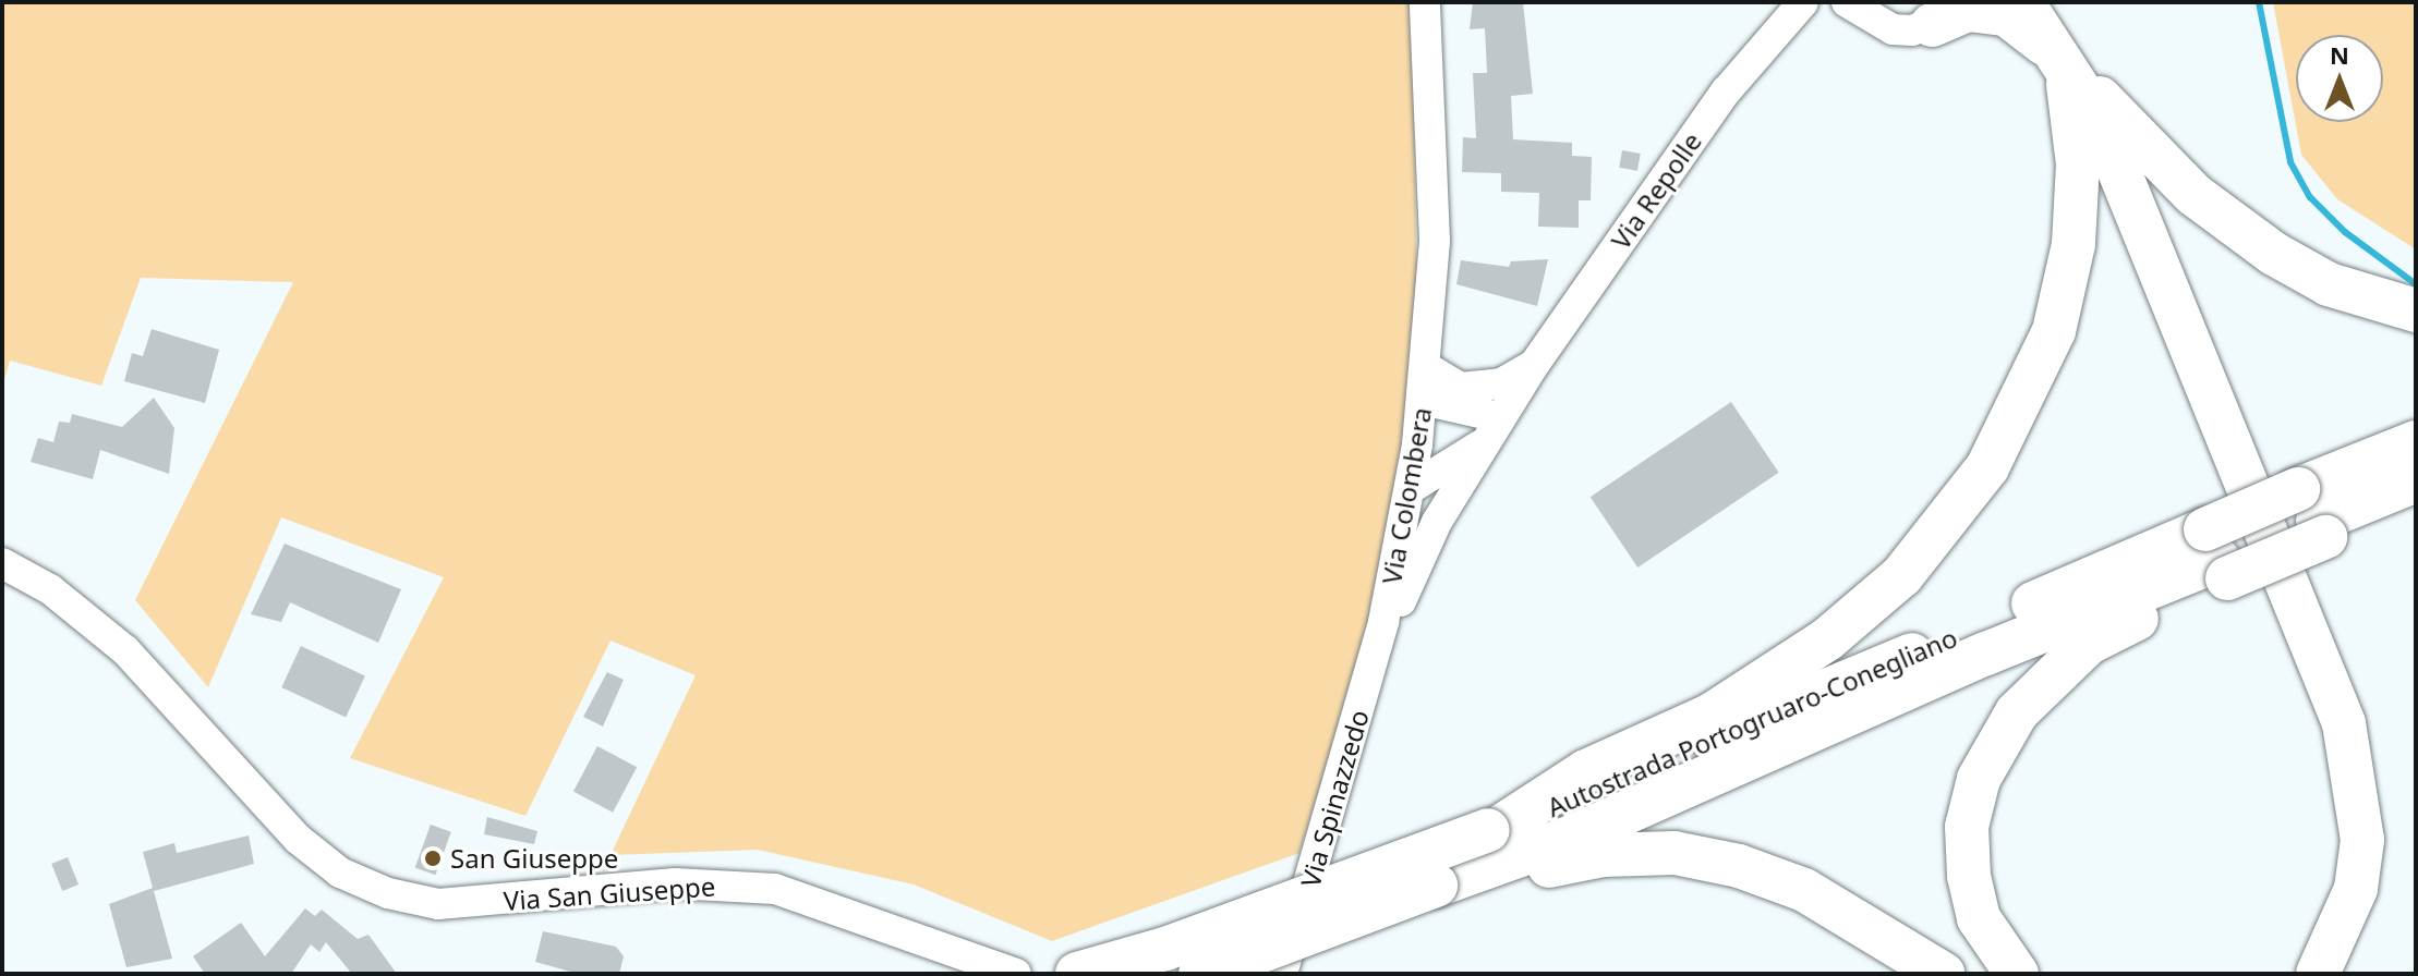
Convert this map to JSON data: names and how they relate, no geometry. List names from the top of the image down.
{
  "streets": {
    "highway": ["Autostrada Portogruaro-Conegliano"],
    "street": [
      "Via Repolle",
      "Via Colombera",
      "Via Spinazzedo",
      "Via San Giuseppe"
    ]
  },
  "crossings": [
    ["Via Repolle", "Via Colombera"],
    ["Via Repolle", "Via Spinazzedo"],
    ["Via Colombera", "Via Spinazzedo"]
  ],
  "places": ["San Giuseppe"],
  "north": "top"
}
